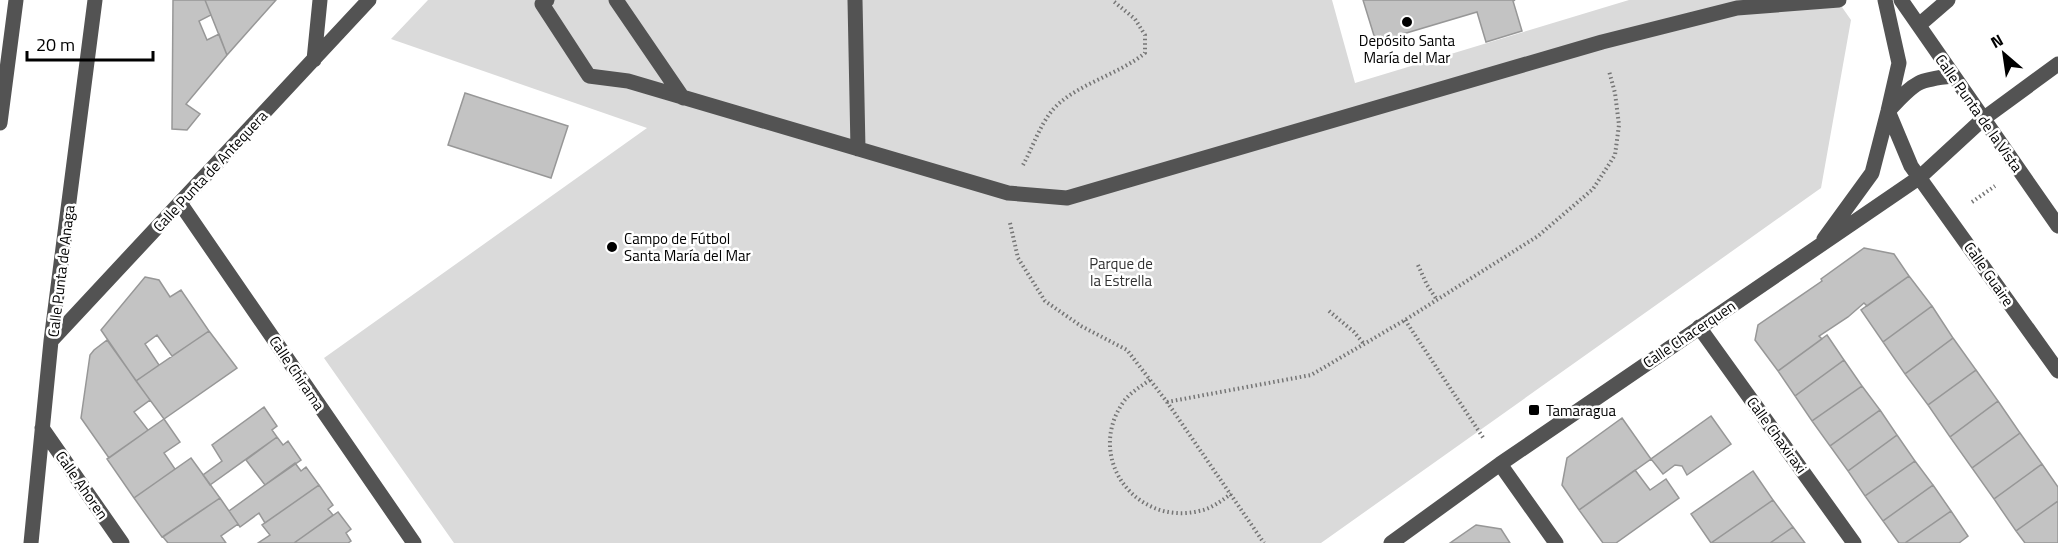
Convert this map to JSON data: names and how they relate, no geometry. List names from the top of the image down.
{
  "streets": {
    "street": [
      "Calle Punta de la Vista",
      "Calle Punta de Antequera",
      "Calle Punta de Anaga",
      "Calle Guaire",
      "Calle Chacerquen",
      "Calle Chirama",
      "Calle Chaxiraxi",
      "Calle Ahoren"
    ]
  },
  "crossings": [
    ["Calle Punta de la Vista", "Calle Chacerquen"],
    ["Calle Punta de Antequera", "Calle Punta de Anaga"],
    ["Calle Punta de Antequera", "Calle Chirama"],
    ["Calle Punta de Anaga", "Calle Ahoren"],
    ["Calle Guaire", "Calle Chacerquen"],
    ["Calle Chacerquen", "Calle Chaxiraxi"]
  ],
  "parks": ["Parque de la Estrella"],
  "places": {
    "other": ["Depósito Santa María del Mar", "Campo de Fútbol Santa María del Mar"],
    "transit": ["Tamaragua"]
  },
  "scale_bar": "20 m",
  "north": "top left"
}
